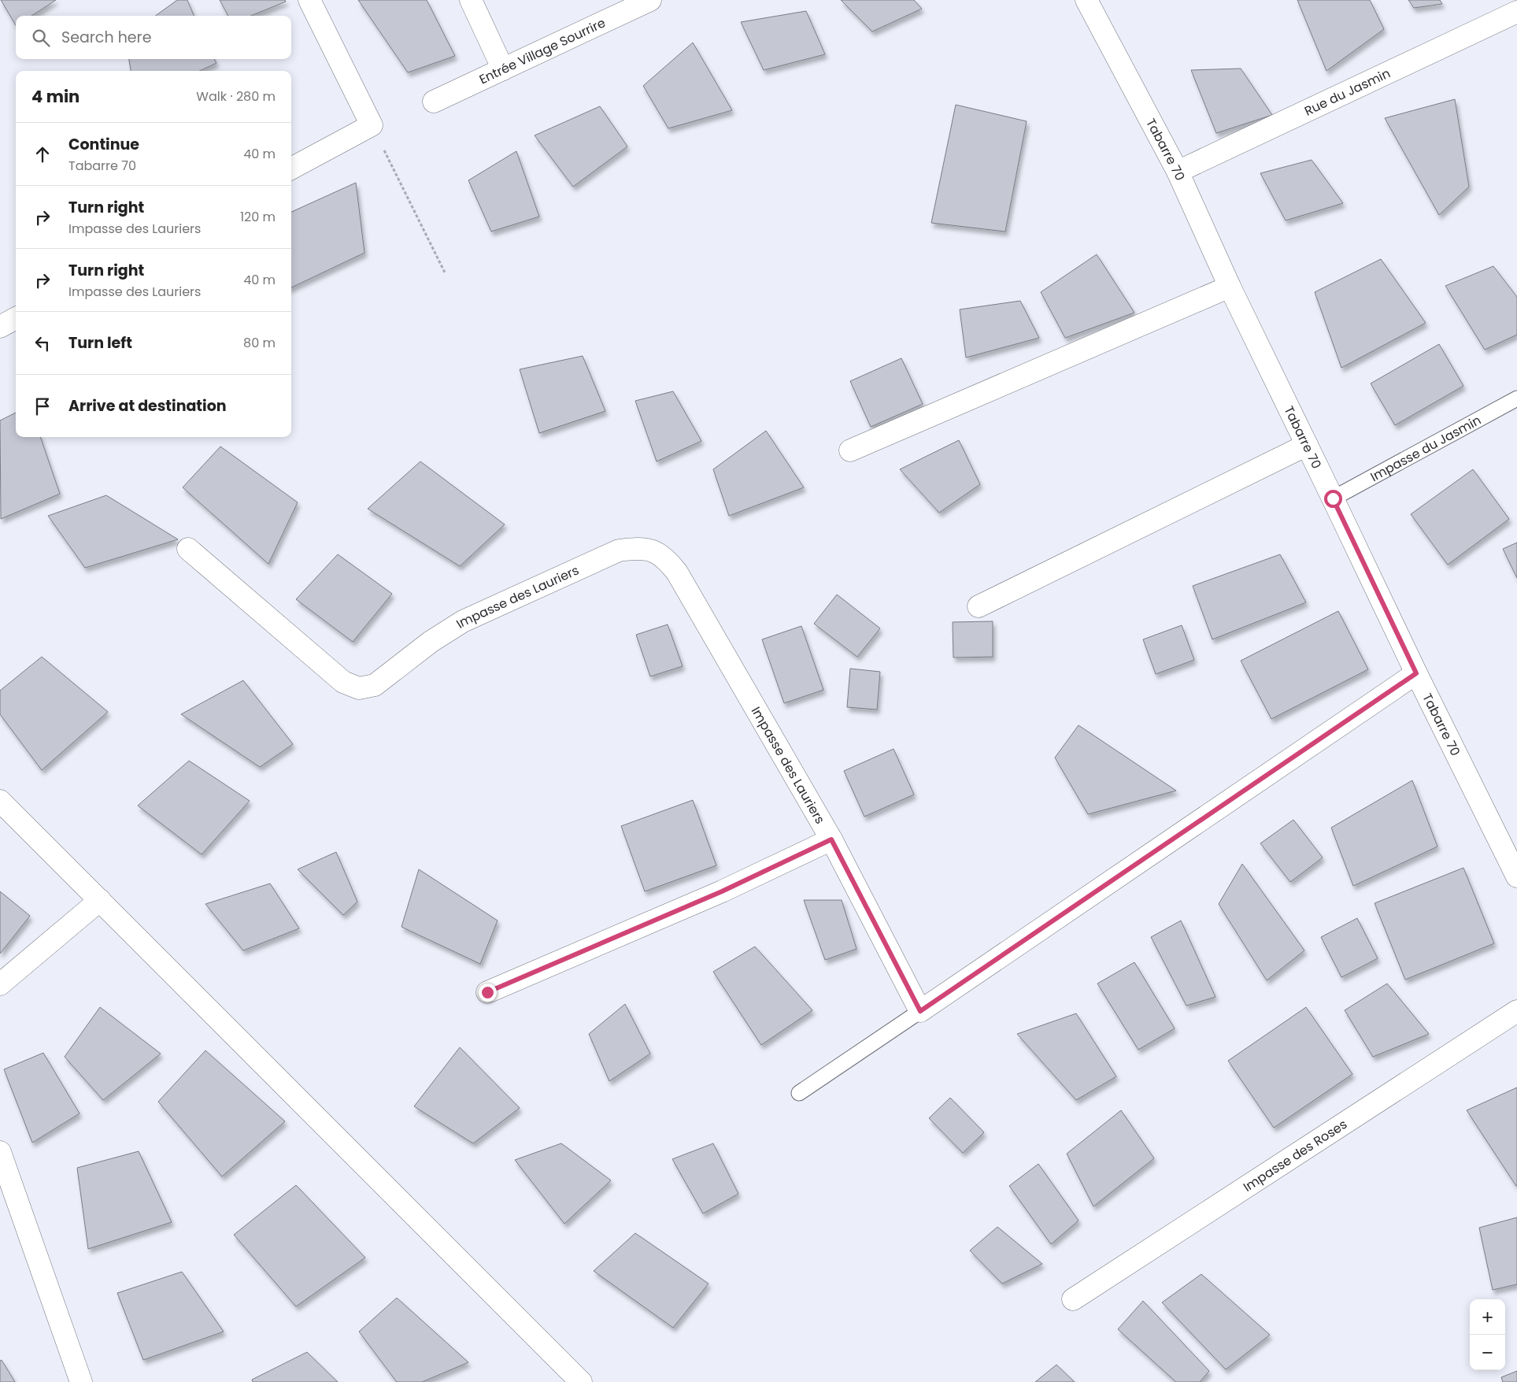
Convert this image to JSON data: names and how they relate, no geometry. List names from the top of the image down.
{
  "streets": {
    "street": [
      "Entrée Village Sourrire",
      "Rue du Jasmin",
      "Tabarre 70",
      "Impasse des Lauriers",
      "Impasse des Roses"
    ],
    "lane": ["Impasse du Jasmin"]
  },
  "crossings": [
    ["Rue du Jasmin", "Tabarre 70"],
    ["Tabarre 70", "Impasse du Jasmin"]
  ],
  "page": {
    "search": "Search here",
    "heading": ["4 min", "Walk · 280 m"],
    "list": [
      ["Continue", "Tabarre 70", "40 m"],
      ["Turn right", "Impasse des Lauriers", "120 m"],
      ["Turn right", "Impasse des Lauriers", "40 m"],
      ["Turn left", "80 m"],
      "Arrive at destination"
    ],
    "map_buttons": ["+", "−"]
  }
}
